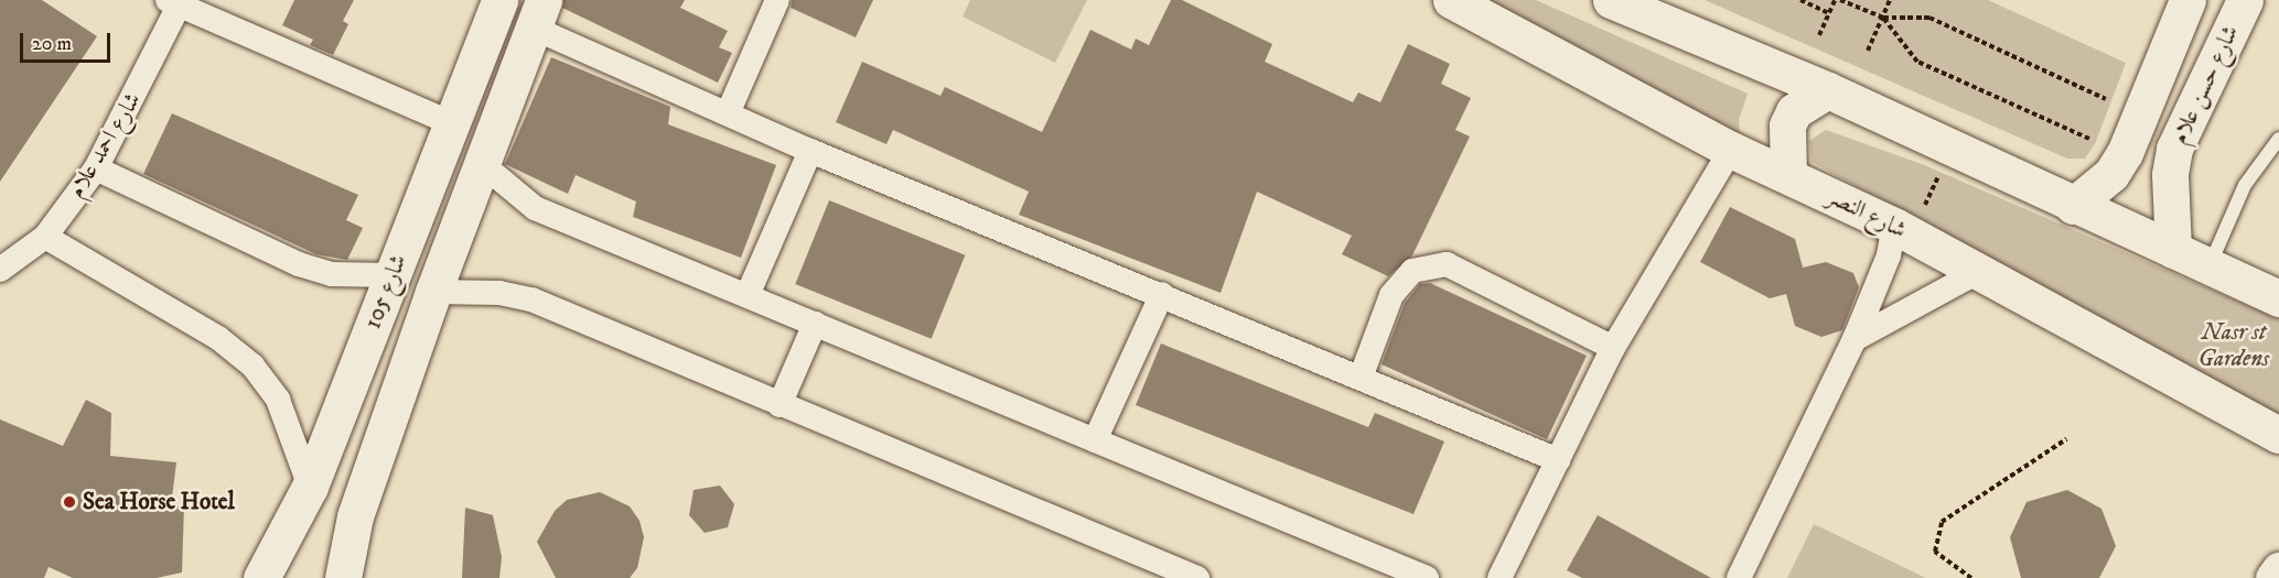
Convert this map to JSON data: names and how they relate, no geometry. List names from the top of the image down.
{
  "streets": {
    "main road": ["شارع حسن علام", "شارع النصر", "شارع 105"],
    "street": ["شارع احمد علام"]
  },
  "parks": ["Nasr st Gardens"],
  "places": ["Sea Horse Hotel"],
  "scale_bar": "20 m"
}
